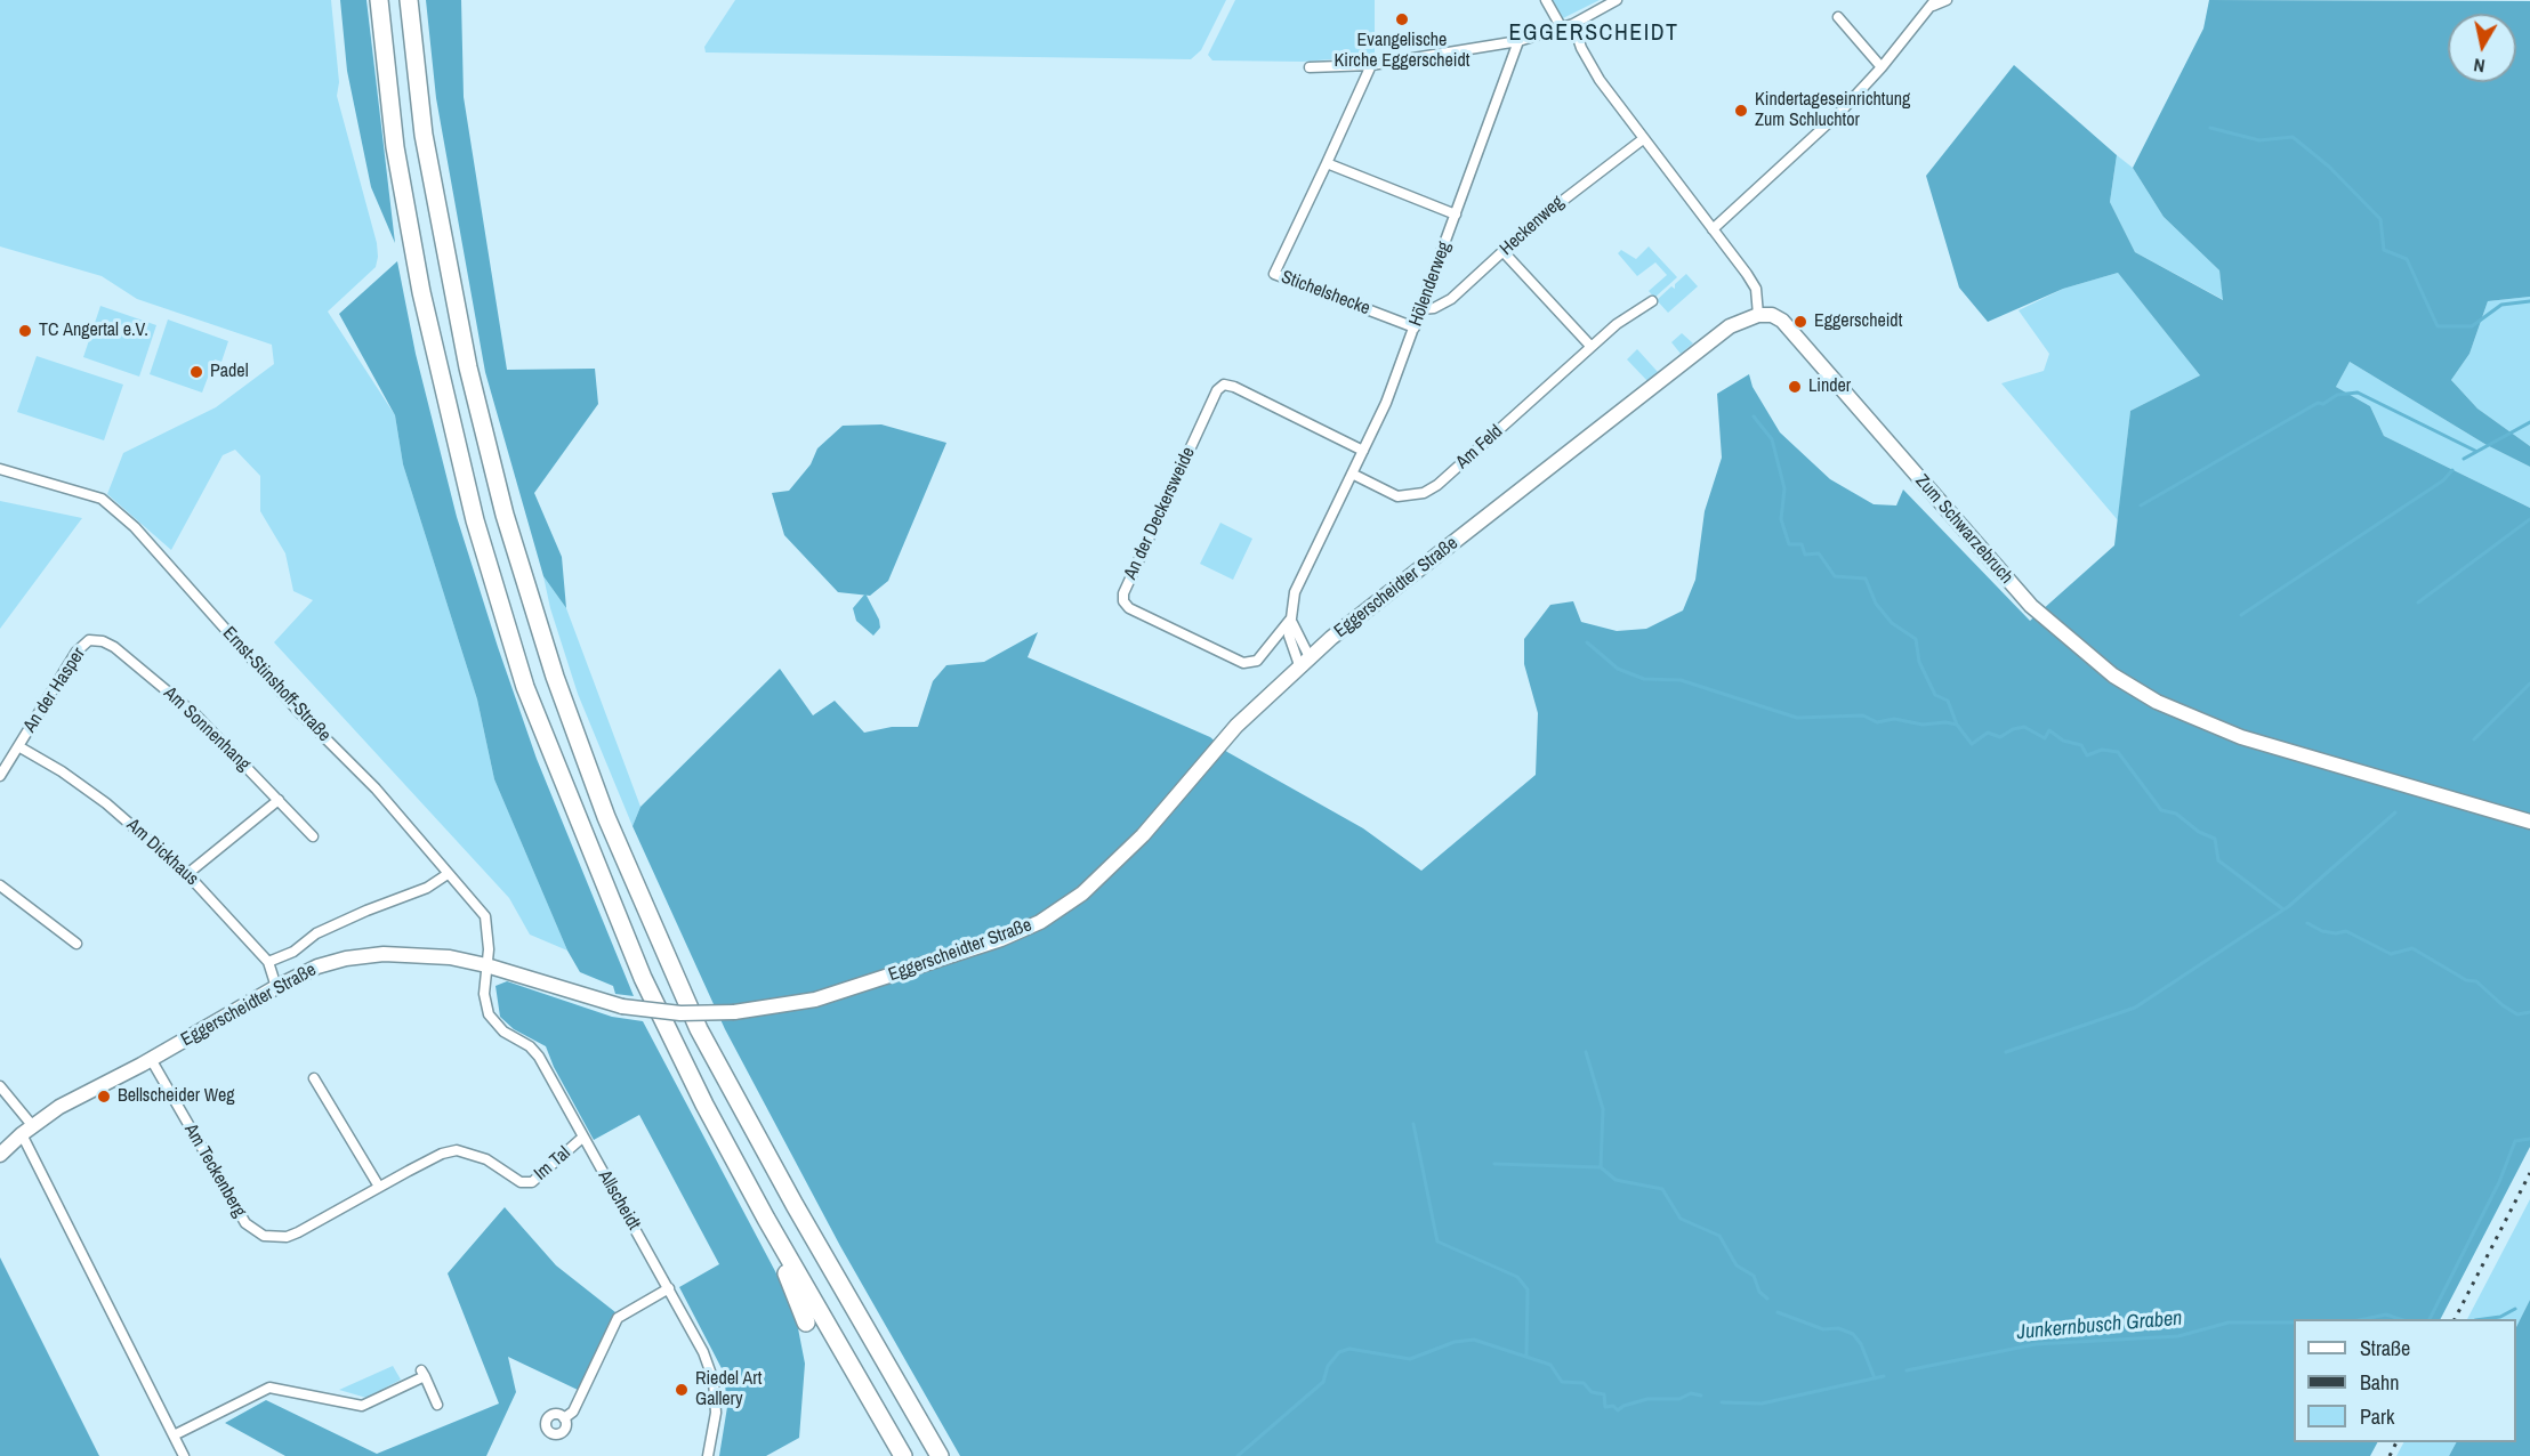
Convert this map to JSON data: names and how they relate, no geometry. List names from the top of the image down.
{
  "streets": {
    "street": [
      "Heckenweg",
      "Hölenderweg",
      "Stichelshecke",
      "Am Feld",
      "An der Deckersweide",
      "Zum Schwarzebruch",
      "Eggerscheidter Straße",
      "Ernst-Stinshoff-Straße",
      "An der Hasper",
      "Am Sonnenhang",
      "Am Dickhaus",
      "Im Tal",
      "Am Teckenberg",
      "Allscheidt"
    ]
  },
  "crossings": [
    ["Heckenweg", "Hölenderweg"],
    ["Hölenderweg", "Stichelshecke"],
    ["Hölenderweg", "Am Feld"],
    ["Hölenderweg", "An der Deckersweide"],
    ["Hölenderweg", "Eggerscheidter Straße"],
    ["Zum Schwarzebruch", "Eggerscheidter Straße"],
    ["Eggerscheidter Straße", "Ernst-Stinshoff-Straße"],
    ["Eggerscheidter Straße", "Am Dickhaus"],
    ["Eggerscheidter Straße", "Am Teckenberg"],
    ["Eggerscheidter Straße", "Allscheidt"],
    ["Ernst-Stinshoff-Straße", "Allscheidt"],
    ["An der Hasper", "Am Sonnenhang"],
    ["An der Hasper", "Am Dickhaus"],
    ["Im Tal", "Am Teckenberg"],
    ["Im Tal", "Allscheidt"]
  ],
  "districts": ["EGGERSCHEIDT"],
  "water": ["Junkernbusch Graben"],
  "places": [
    "Evangelische Kirche Eggerscheidt",
    "Kindertageseinrichtung Zum Schluchtor",
    "Eggerscheidt",
    "TC Angertal e.V.",
    "Padel",
    "Linder",
    "Bellscheider Weg",
    "Riedel Art Gallery"
  ],
  "legend": ["Straße", "Bahn", "Park"],
  "north": "bottom"
}
